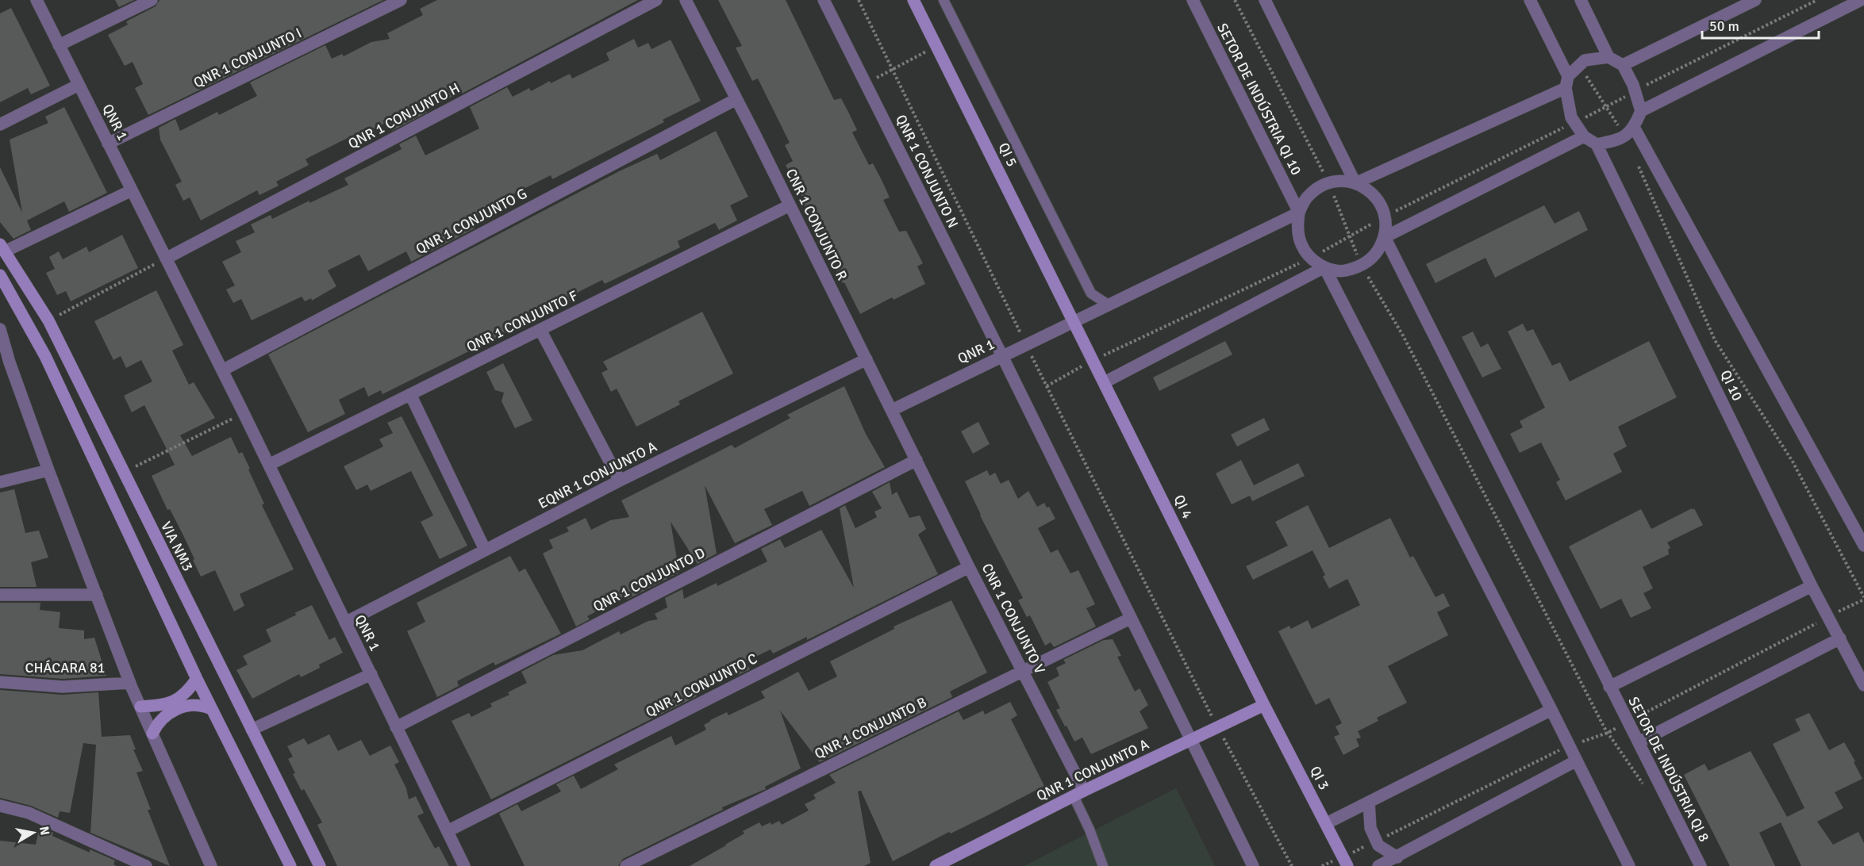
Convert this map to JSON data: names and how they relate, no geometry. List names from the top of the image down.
{
  "streets": {
    "main road": [
      "QI 5",
      "QI 4",
      "VIA NM3",
      "QNR 1 CONJUNTO A",
      "QI 3"
    ],
    "street": [
      "QNR 1 CONJUNTO I",
      "SETOR DE INDÚSTRIA QI 10",
      "QNR 1 CONJUNTO H",
      "QNR 1",
      "QNR 1 CONJUNTO N",
      "QNR 1 CONJUNTO G",
      "CNR 1 CONJUNTO R",
      "QNR 1 CONJUNTO F",
      "QI 10",
      "EQNR 1 CONJUNTO A",
      "QNR 1 CONJUNTO D",
      "CNR 1 CONJUNTO V",
      "CHÁCARA 81",
      "QNR 1 CONJUNTO C",
      "QNR 1 CONJUNTO B",
      "SETOR DE INDÚSTRIA QI 8"
    ]
  },
  "crossings": [
    ["QNR 1 CONJUNTO I", "QNR 1"],
    ["SETOR DE INDÚSTRIA QI 10", "QNR 1"],
    ["QNR 1 CONJUNTO H", "QNR 1"],
    ["QNR 1", "QI 5"],
    ["QNR 1", "QNR 1 CONJUNTO N"],
    ["QNR 1", "QNR 1 CONJUNTO G"],
    ["QNR 1", "QNR 1 CONJUNTO F"],
    ["QNR 1", "EQNR 1 CONJUNTO A"],
    ["QNR 1", "QI 4"],
    ["QNR 1", "QNR 1 CONJUNTO D"],
    ["QNR 1", "QNR 1 CONJUNTO C"],
    ["QI 5", "QI 4"],
    ["QNR 1 CONJUNTO N", "QNR 1 CONJUNTO B"],
    ["QNR 1 CONJUNTO N", "QNR 1 CONJUNTO A"],
    ["QNR 1 CONJUNTO G", "CNR 1 CONJUNTO R"],
    ["CNR 1 CONJUNTO R", "QNR 1 CONJUNTO F"],
    ["CNR 1 CONJUNTO R", "EQNR 1 CONJUNTO A"],
    ["QI 4", "QNR 1 CONJUNTO A"],
    ["QI 4", "QI 3"],
    ["QNR 1 CONJUNTO D", "CNR 1 CONJUNTO V"],
    ["CNR 1 CONJUNTO V", "QNR 1 CONJUNTO C"],
    ["CNR 1 CONJUNTO V", "QNR 1 CONJUNTO B"],
    ["CNR 1 CONJUNTO V", "QNR 1 CONJUNTO A"],
    ["QNR 1 CONJUNTO A", "QI 3"]
  ],
  "scale_bar": "50 m",
  "north": "right"
}
